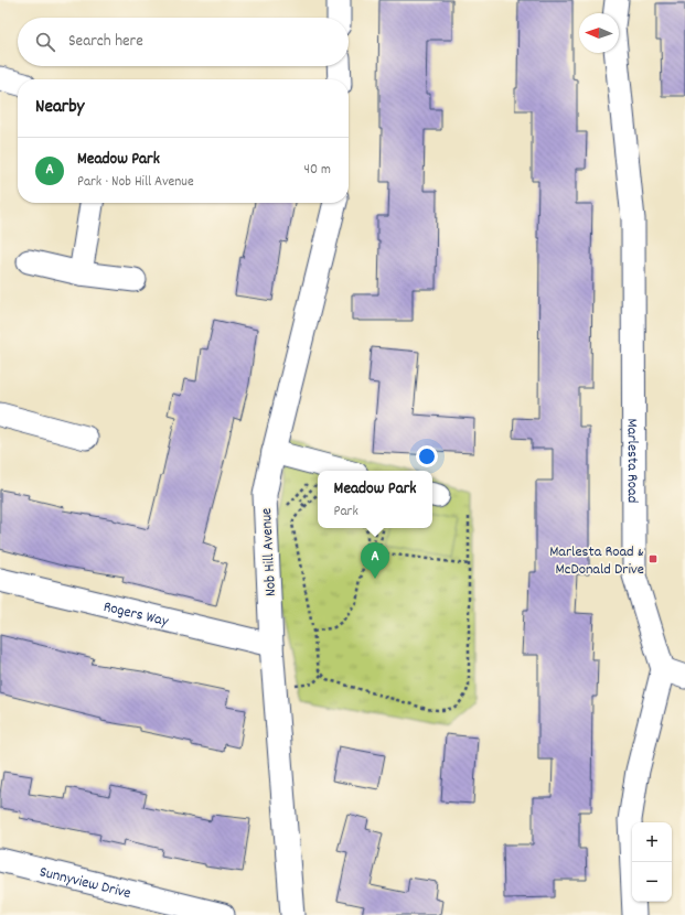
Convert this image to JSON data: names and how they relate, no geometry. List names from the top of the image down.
{
  "streets": {
    "street": [
      "Marlesta Road",
      "Nob Hill Avenue",
      "Rogers Way",
      "Sunnyview Drive"
    ]
  },
  "crossings": [
    ["Nob Hill Avenue", "Rogers Way"]
  ],
  "places": {
    "transit": ["Marlesta Road & McDonald Drive"]
  },
  "north": "left",
  "page": {
    "search": "Search here",
    "heading": "Nearby",
    "list": [
      {
        "mark": "A",
        "name": "Meadow Park",
        "note": "Park · Nob Hill Avenue",
        "value": "40 m"
      }
    ],
    "popup": ["Meadow Park", "Park"],
    "pins": "A",
    "map_buttons": ["+", "−"]
  }
}
